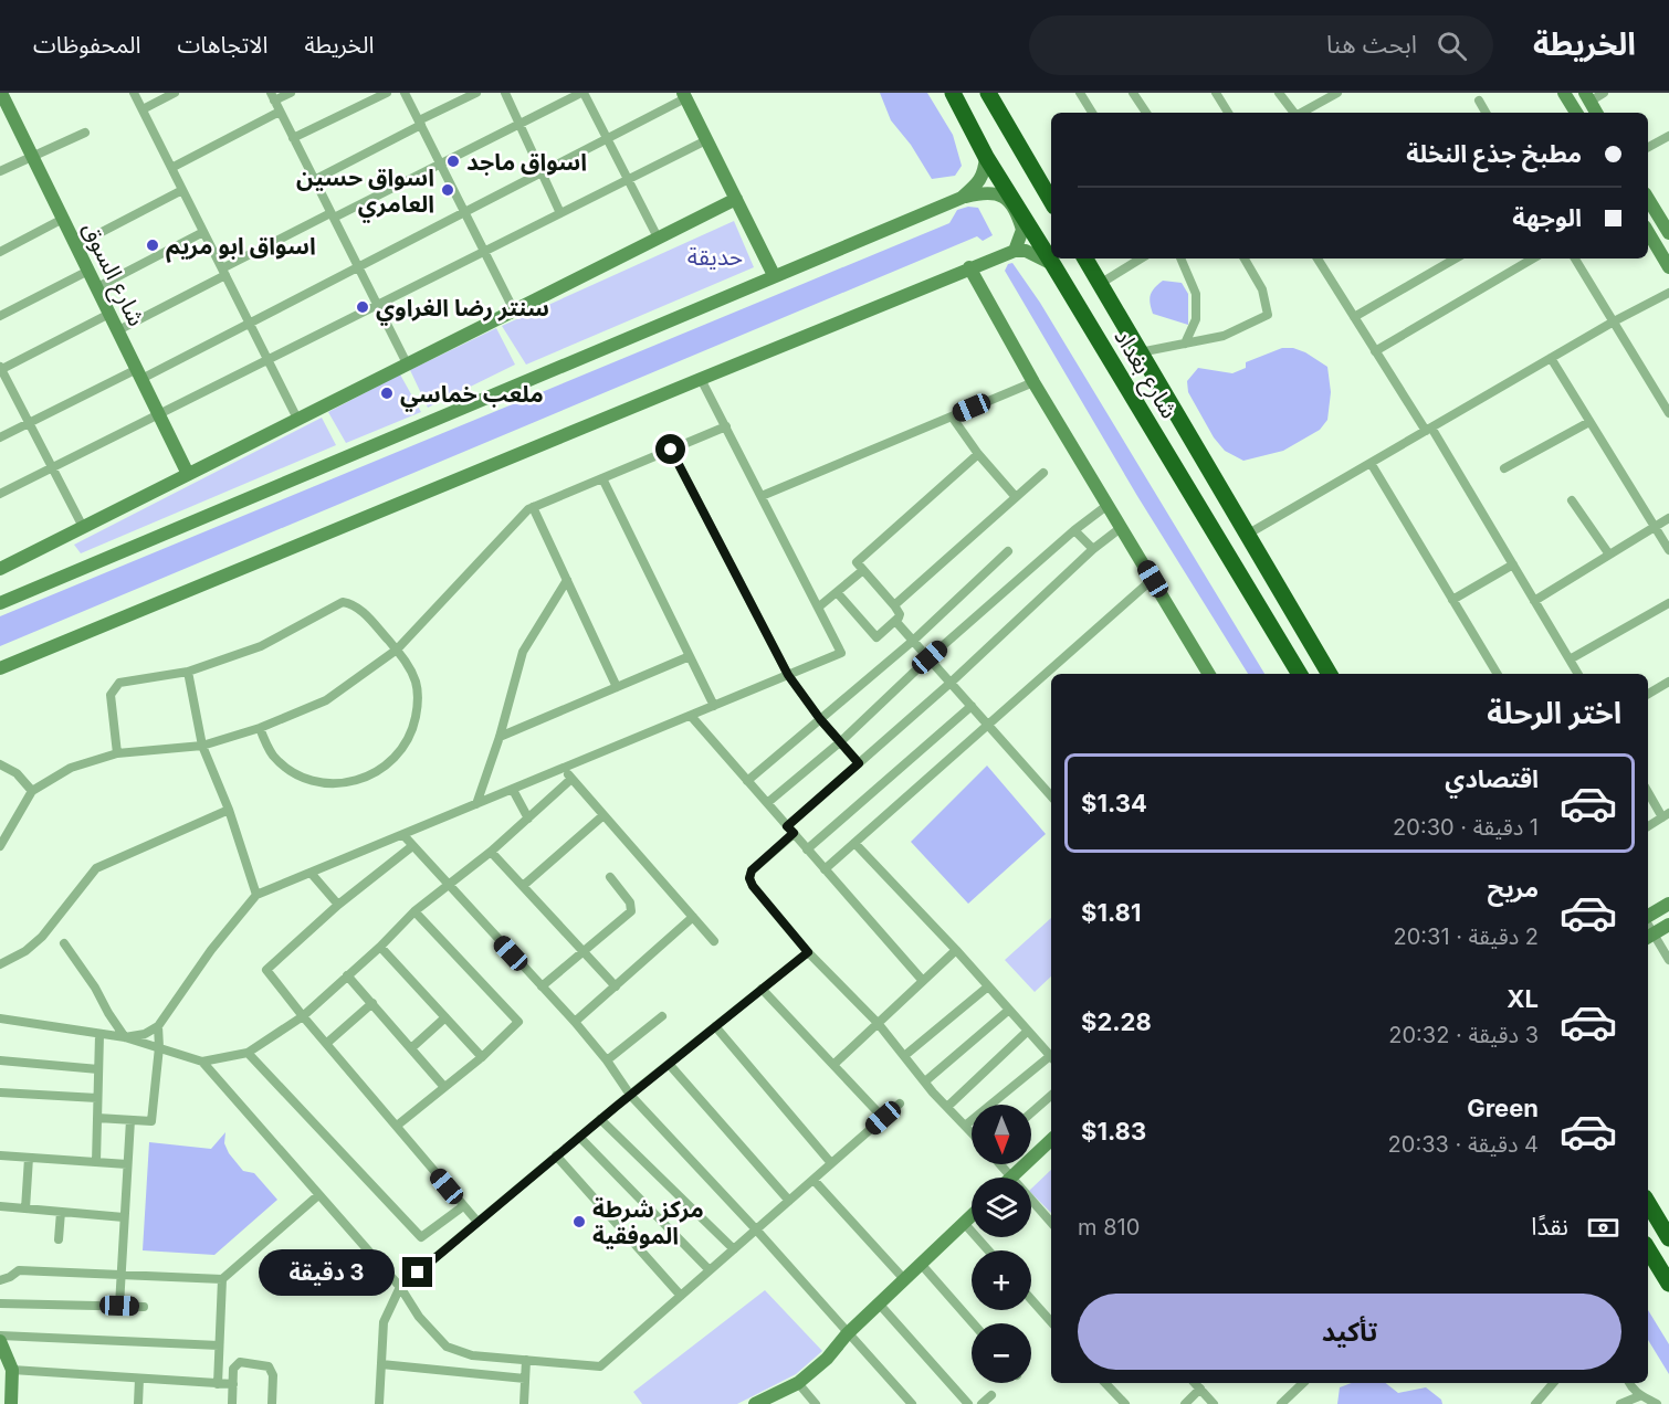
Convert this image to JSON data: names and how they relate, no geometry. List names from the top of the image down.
{
  "streets": {
    "highway": ["شارع بغداد"],
    "main road": ["شارع السوق"]
  },
  "parks": ["حديقة"],
  "places": [
    "اسواق ماجد",
    "اسواق حسين العامري",
    "اسواق ابو مريم",
    "سنتر رضا الغراوي",
    "ملعب خماسي",
    "مركز شرطة الموفقية"
  ],
  "north": "bottom",
  "page": {
    "header": "الخريطة",
    "search": "ابحث هنا",
    "nav": ["الخريطة", "الاتجاهات", "المحفوظات"],
    "banner": ["مطبخ جذع النخلة", "الوجهة"],
    "heading": "اختر الرحلة",
    "list": [
      {
        "name": "اقتصادي",
        "note": "1 دقيقة · 20:30",
        "value": "$1.34"
      },
      {
        "name": "مريح",
        "note": "2 دقيقة · 20:31",
        "value": "$1.81"
      },
      {
        "name": "XL",
        "note": "3 دقيقة · 20:32",
        "value": "$2.28"
      },
      {
        "name": "Green",
        "note": "4 دقيقة · 20:33",
        "value": "$1.83"
      }
    ],
    "map_buttons": ["+", "−"],
    "pay": ["نقدًا", "810 m"],
    "bubble": "3 دقيقة",
    "buttons": "تأكيد"
  }
}
